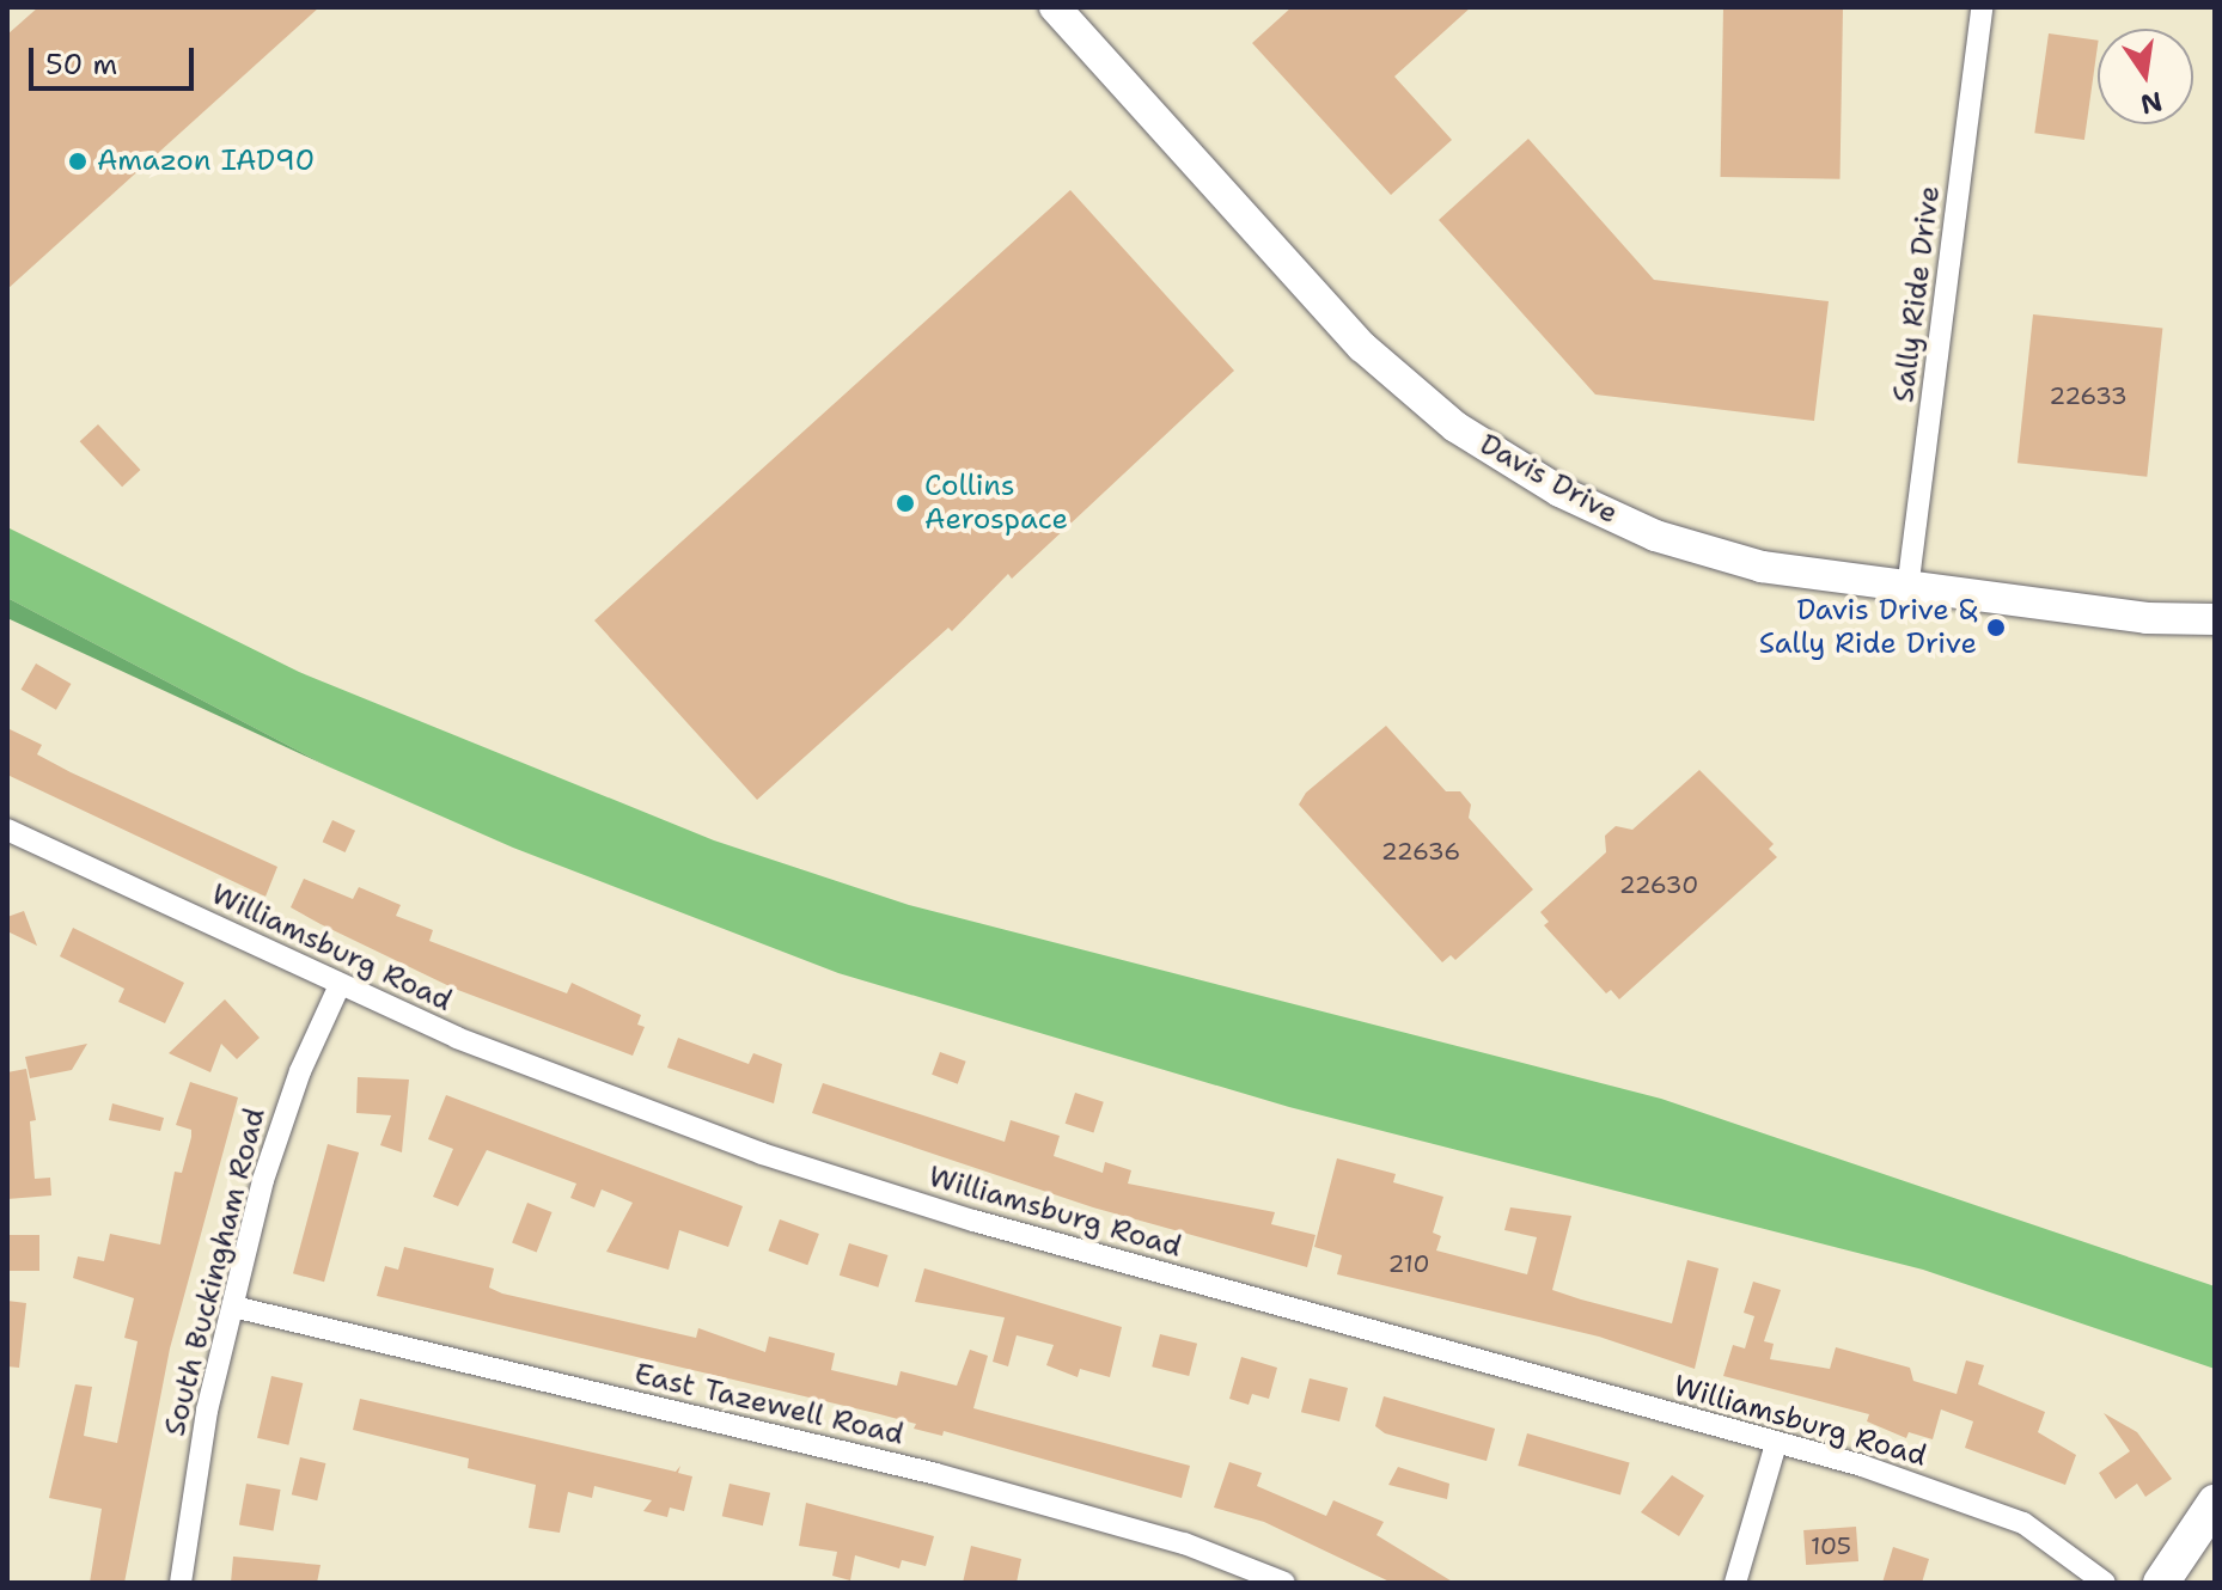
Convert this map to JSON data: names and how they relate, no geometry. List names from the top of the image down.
{
  "streets": {
    "street": [
      "Sally Ride Drive",
      "Davis Drive",
      "Williamsburg Road",
      "South Buckingham Road",
      "East Tazewell Road"
    ]
  },
  "crossings": [
    ["Sally Ride Drive", "Davis Drive"],
    ["Williamsburg Road", "South Buckingham Road"],
    ["South Buckingham Road", "East Tazewell Road"]
  ],
  "places": ["Amazon IAD90", "Collins Aerospace", "Davis Drive & Sally Ride Drive"],
  "house_numbers": [
    "22633",
    "22636",
    "22630",
    "210",
    "105"
  ],
  "scale_bar": "50 m",
  "north": "bottom"
}
